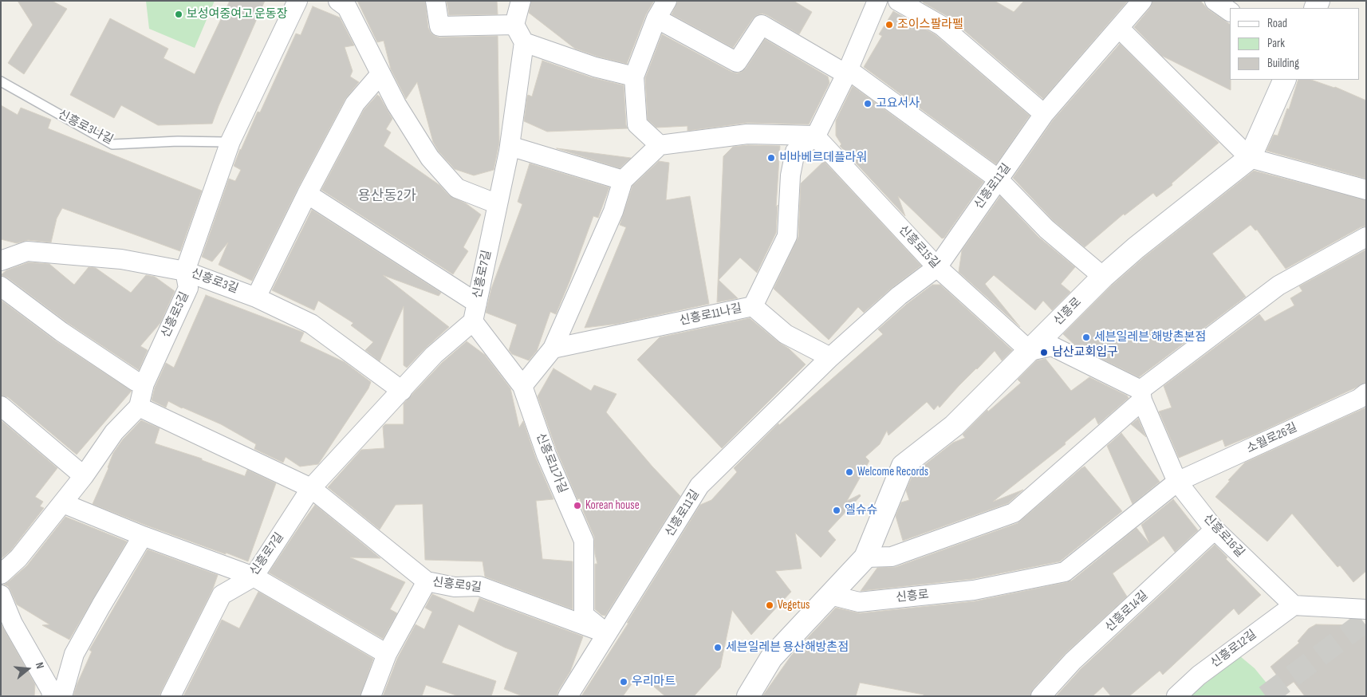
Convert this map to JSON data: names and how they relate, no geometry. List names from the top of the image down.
{
  "streets": {
    "street": [
      "신흥로11길",
      "신흥로15길",
      "신흥로7길",
      "신흥로3길",
      "신흥로",
      "신흥로5길",
      "신흥로11나길",
      "소월로26길",
      "신흥로11가길",
      "신흥로16길",
      "신흥로9길",
      "신흥로14길",
      "신흥로12길"
    ],
    "lane": ["신흥로3나길"]
  },
  "crossings": [
    ["신흥로3나길", "신흥로5길"],
    ["신흥로11길", "신흥로15길"],
    ["신흥로11길", "신흥로11가길"],
    ["신흥로11길", "신흥로9길"],
    ["신흥로15길", "신흥로"],
    ["신흥로15길", "신흥로11나길"],
    ["신흥로7길", "신흥로3길"],
    ["신흥로7길", "신흥로11가길"],
    ["신흥로3길", "신흥로5길"],
    ["신흥로", "소월로26길"],
    ["신흥로", "신흥로16길"],
    ["소월로26길", "신흥로16길"],
    ["신흥로11가길", "신흥로9길"],
    ["신흥로16길", "신흥로14길"],
    ["신흥로16길", "신흥로12길"]
  ],
  "districts": ["용산동2가"],
  "places": [
    "보성여중여고 운동장",
    "조이스팔라펠",
    "고요서사",
    "비바베르데플라워",
    "세븐일레븐 해방촌본점",
    "남산교회입구",
    "Welcome Records",
    "Korean house",
    "엘슈슈",
    "Vegetus",
    "세븐일레븐 용산해방촌점",
    "우리마트"
  ],
  "legend": ["Road", "Park", "Building"],
  "north": "right"
}
